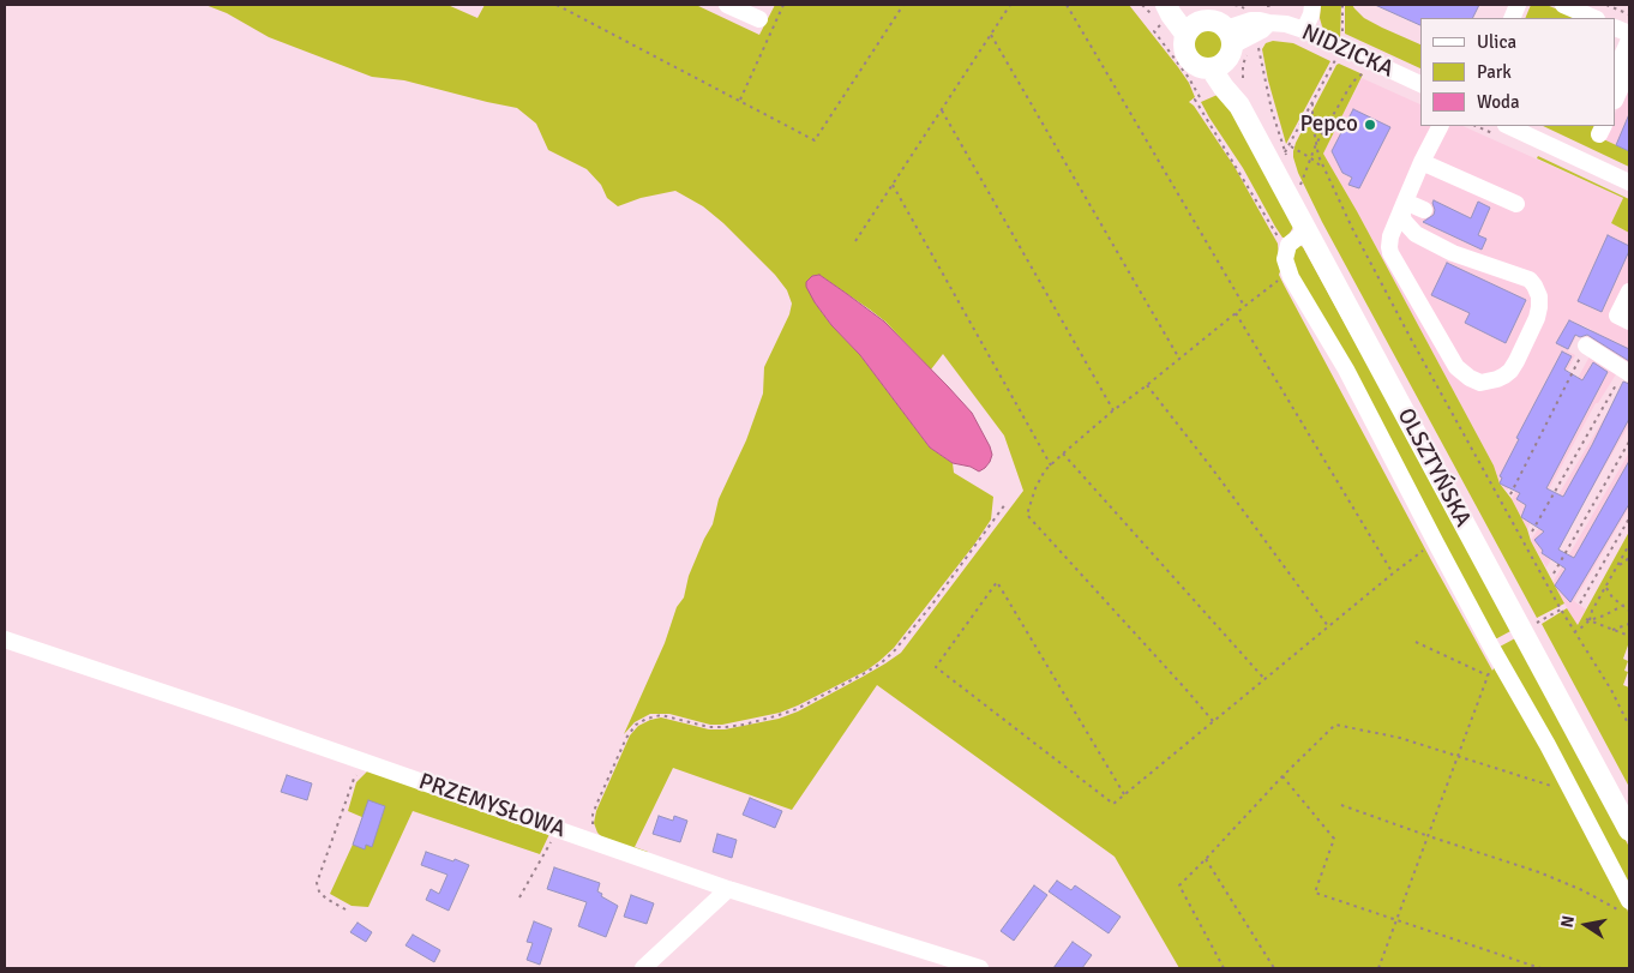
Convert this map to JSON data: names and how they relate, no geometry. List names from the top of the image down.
{
  "streets": {
    "main road": ["OLSZTYŃSKA"],
    "street": ["NIDZICKA", "PRZEMYSŁOWA"]
  },
  "crossings": [
    ["NIDZICKA", "OLSZTYŃSKA"]
  ],
  "places": ["Pepco"],
  "legend": ["Ulica", "Park", "Woda"],
  "north": "left"
}
